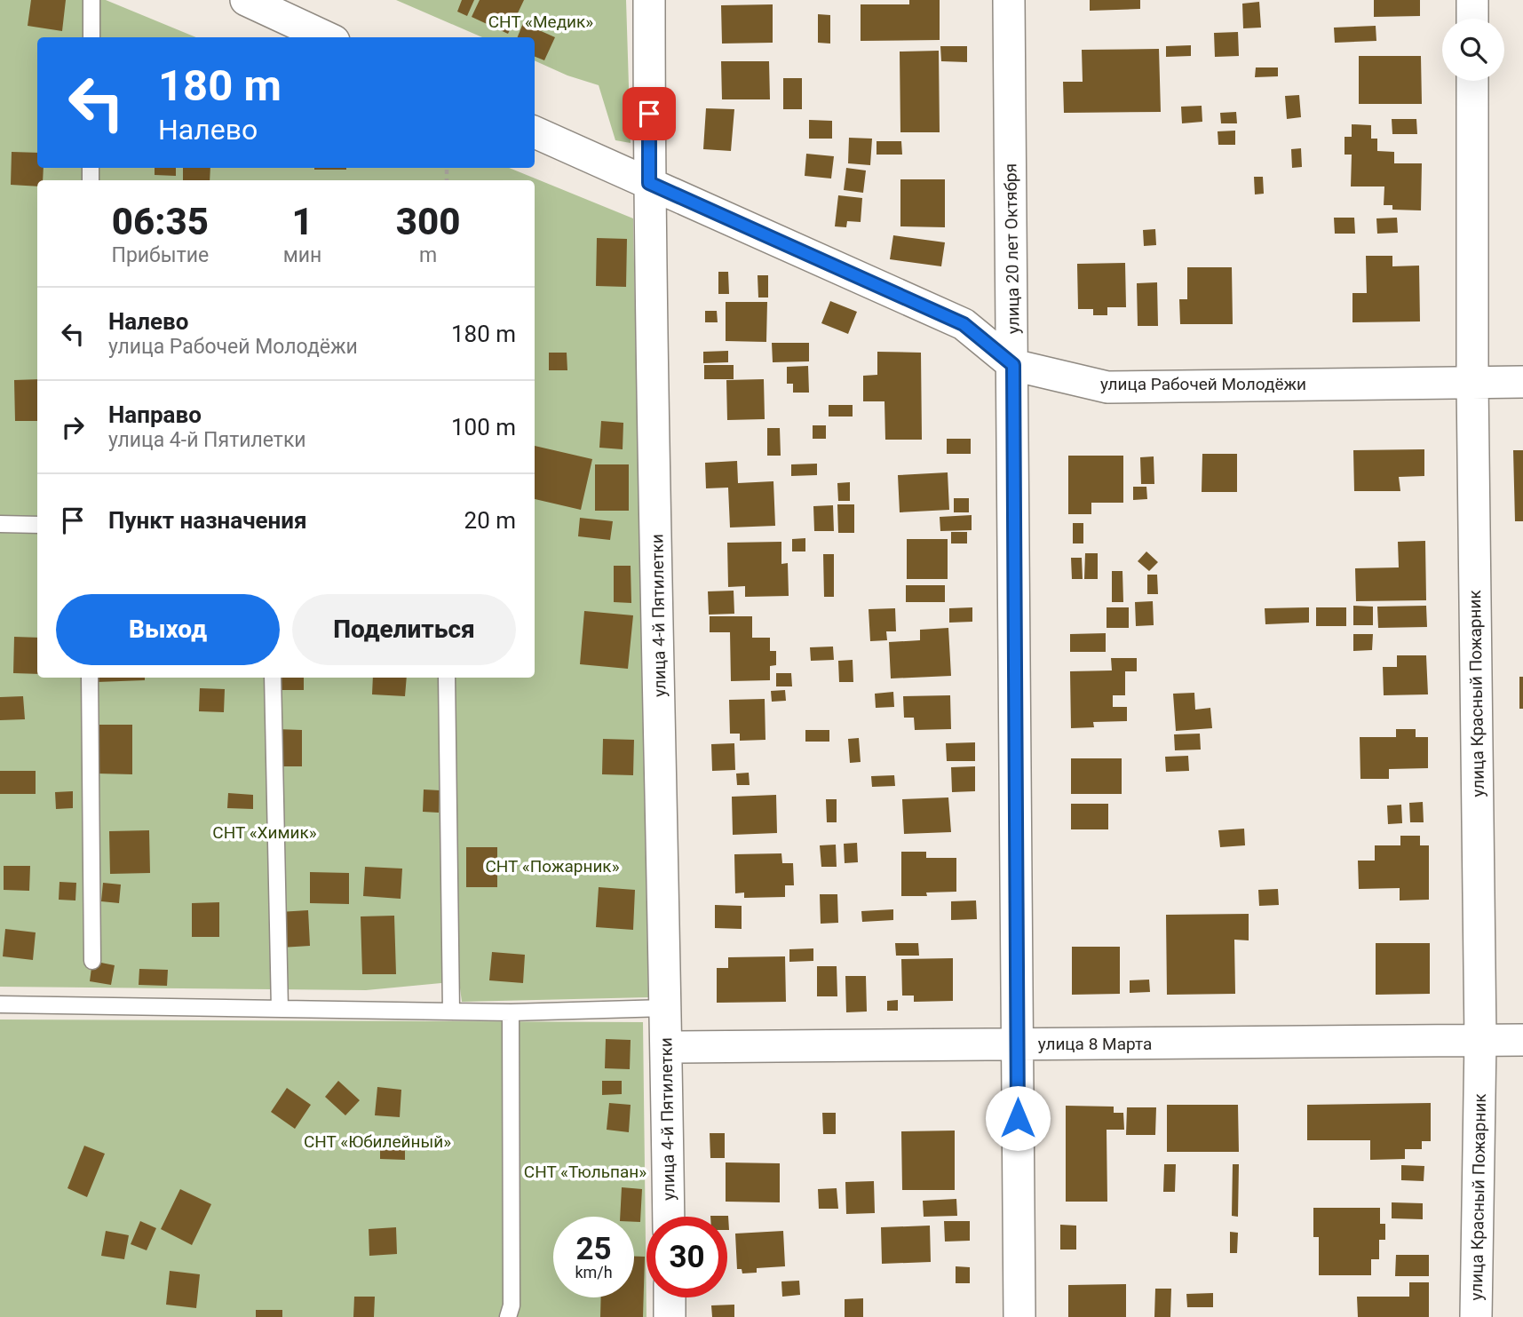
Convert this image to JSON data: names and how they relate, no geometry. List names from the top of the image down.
{
  "streets": {
    "street": [
      "улица 20 лет Октября",
      "улица Рабочей Молодёжи",
      "улица 4-й Пятилетки",
      "улица Красный Пожарник",
      "улица 8 Марта"
    ]
  },
  "crossings": [
    ["улица 20 лет Октября", "улица Рабочей Молодёжи"],
    ["улица 20 лет Октября", "улица 8 Марта"],
    ["улица Рабочей Молодёжи", "улица 4-й Пятилетки"],
    ["улица Рабочей Молодёжи", "улица Красный Пожарник"],
    ["улица 4-й Пятилетки", "улица 8 Марта"],
    ["улица Красный Пожарник", "улица 8 Марта"]
  ],
  "parks": [
    "СНТ «Медик»",
    "СНТ «Химик»",
    "СНТ «Пожарник»",
    "СНТ «Юбилейный»",
    "СНТ «Тюльпан»"
  ],
  "page": {
    "turn": ["180 m", "Налево"],
    "eta": [
      "06:35",
      "Прибытие",
      "1",
      "мин",
      "300",
      "m"
    ],
    "list": [
      {
        "name": "Налево",
        "note": "улица Рабочей Молодёжи",
        "value": "180 m"
      },
      {
        "name": "Направо",
        "note": "улица 4-й Пятилетки",
        "value": "100 m"
      },
      {
        "name": "Пункт назначения",
        "value": "20 m"
      }
    ],
    "buttons": ["Выход", "Поделиться"],
    "speed": "25 km/h",
    "limit": "30"
  }
}
